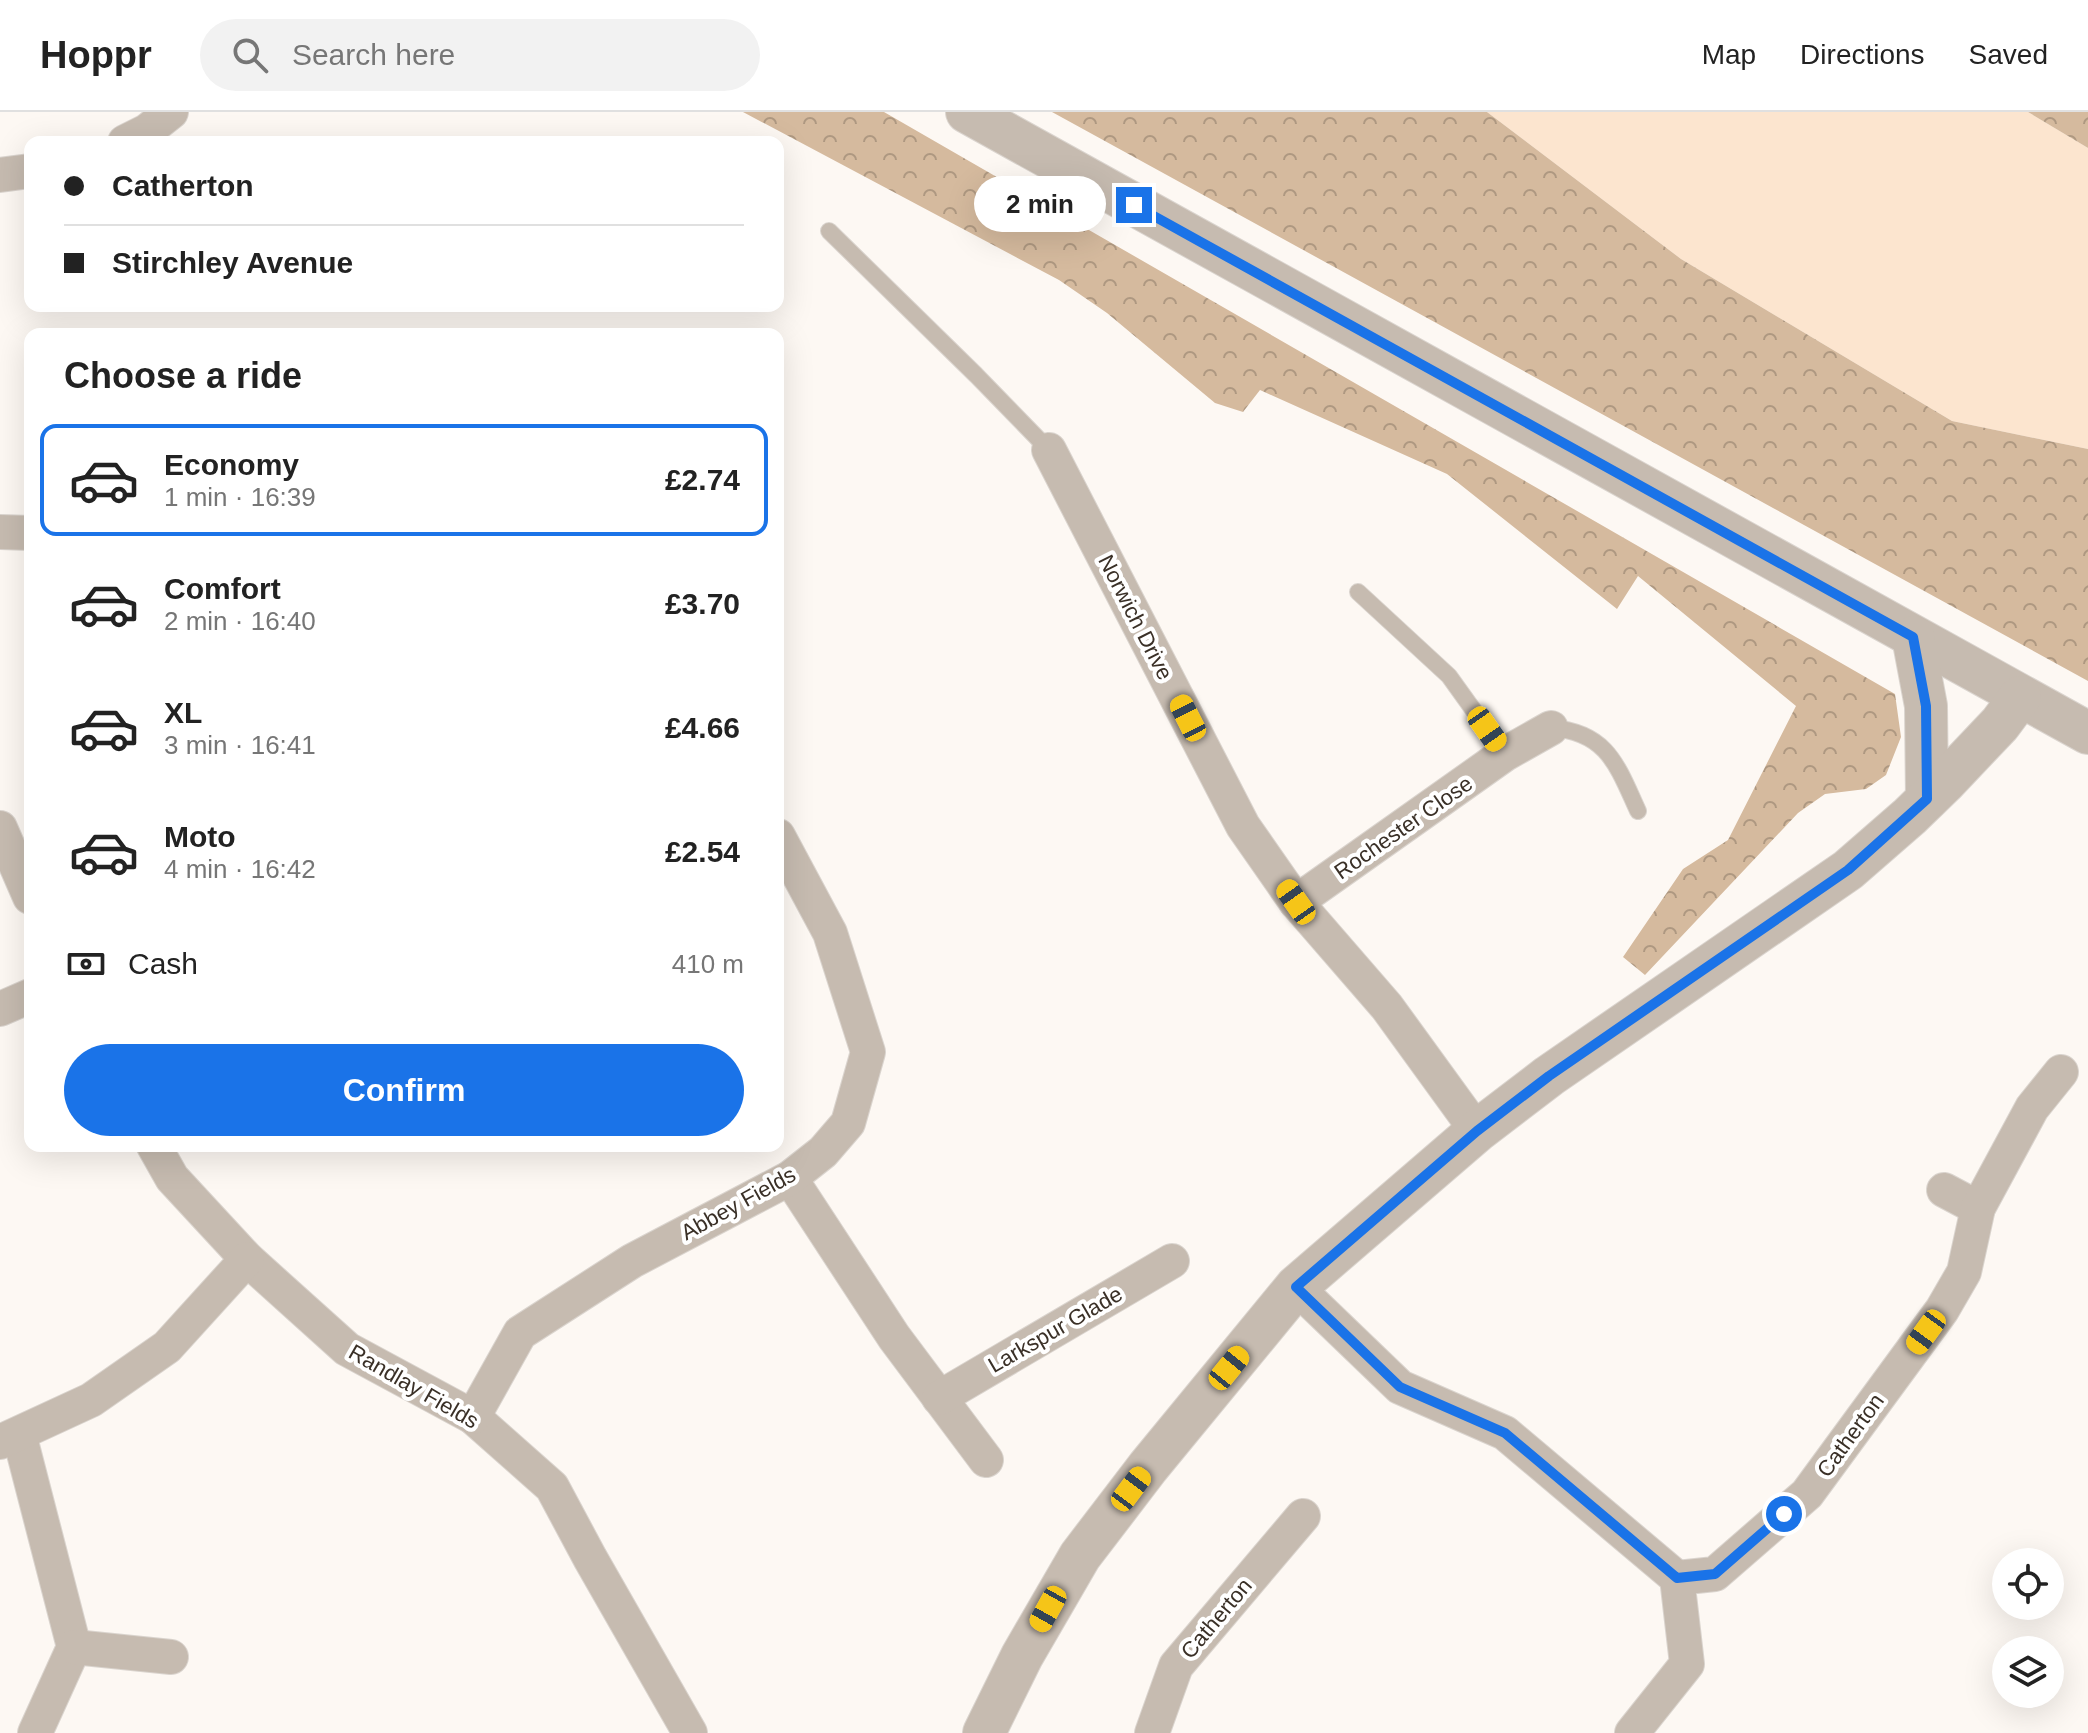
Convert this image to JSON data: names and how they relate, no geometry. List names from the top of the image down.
{
  "streets": {
    "street": [
      "Norwich Drive",
      "Rochester Close",
      "Abbey Fields",
      "Larkspur Glade",
      "Randlay Fields",
      "Catherton"
    ]
  },
  "crossings": [
    ["Norwich Drive", "Rochester Close"],
    ["Abbey Fields", "Randlay Fields"]
  ],
  "page": {
    "header": "Hoppr",
    "search": "Search here",
    "nav": ["Map", "Directions", "Saved"],
    "banner": ["Catherton", "Stirchley Avenue"],
    "bubble": "2 min",
    "heading": "Choose a ride",
    "list": [
      {
        "name": "Economy",
        "note": "1 min · 16:39",
        "value": "£2.74"
      },
      {
        "name": "Comfort",
        "note": "2 min · 16:40",
        "value": "£3.70"
      },
      {
        "name": "XL",
        "note": "3 min · 16:41",
        "value": "£4.66"
      },
      {
        "name": "Moto",
        "note": "4 min · 16:42",
        "value": "£2.54"
      }
    ],
    "pay": ["Cash", "410 m"],
    "buttons": "Confirm"
  }
}
